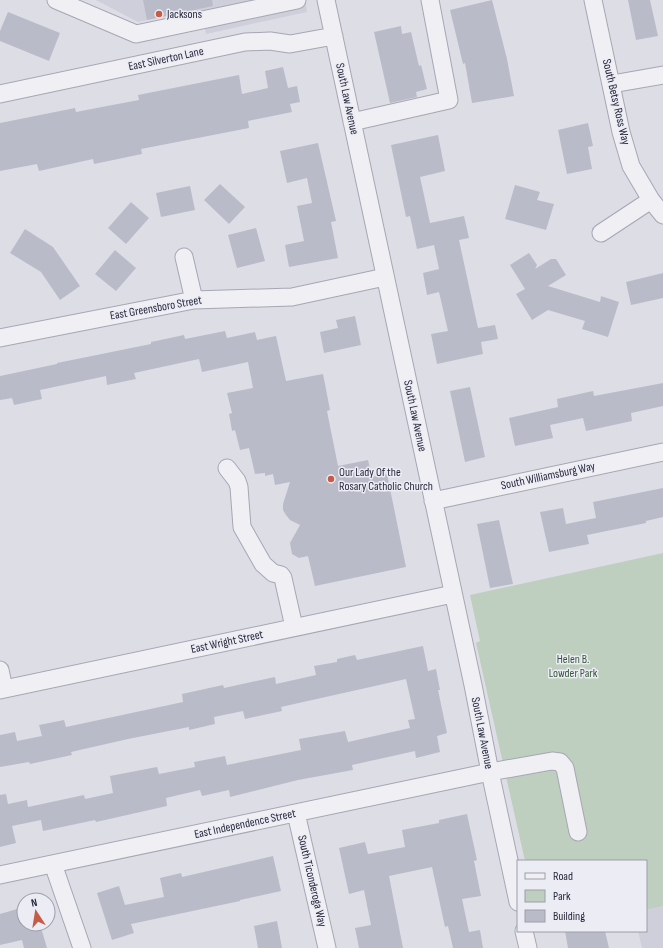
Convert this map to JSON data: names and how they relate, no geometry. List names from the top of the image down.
{
  "streets": {
    "street": [
      "East Silverton Lane",
      "South Law Avenue",
      "South Betsy Ross Way",
      "East Greensboro Street",
      "South Williamsburg Way",
      "East Wright Street",
      "East Independence Street",
      "South Ticonderoga Way"
    ]
  },
  "crossings": [
    ["East Silverton Lane", "South Law Avenue"],
    ["South Law Avenue", "East Greensboro Street"],
    ["South Law Avenue", "South Williamsburg Way"],
    ["South Law Avenue", "East Wright Street"],
    ["South Law Avenue", "East Independence Street"],
    ["East Independence Street", "South Ticonderoga Way"]
  ],
  "parks": ["Helen B. Lowder Park"],
  "places": ["Jacksons", "Our Lady Of the Rosary Catholic Church"],
  "legend": ["Road", "Park", "Building"],
  "north": "top"
}
